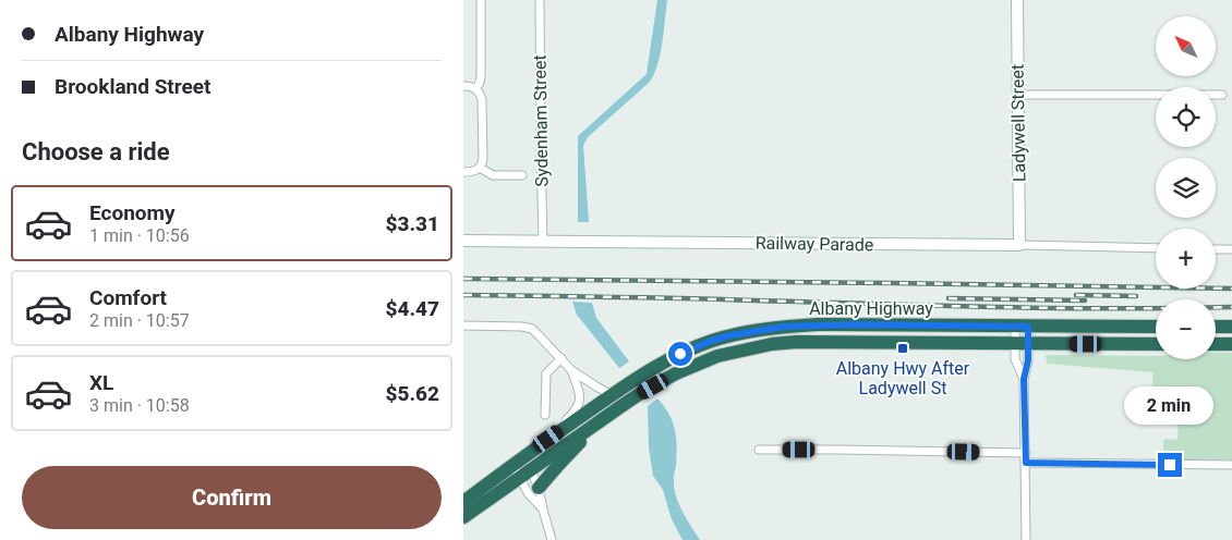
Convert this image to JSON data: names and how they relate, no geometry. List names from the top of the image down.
{
  "streets": {
    "highway": ["Albany Highway"],
    "street": ["Sydenham Street", "Ladywell Street", "Railway Parade"]
  },
  "crossings": [
    ["Sydenham Street", "Railway Parade"],
    ["Ladywell Street", "Railway Parade"]
  ],
  "places": {
    "transit": ["Albany Hwy After Ladywell St"]
  },
  "north": "top left",
  "page": {
    "banner": ["Albany Highway", "Brookland Street"],
    "map_buttons": ["+", "−"],
    "heading": "Choose a ride",
    "list": [
      {
        "name": "Economy",
        "note": "1 min · 10:56",
        "value": "$3.31"
      },
      {
        "name": "Comfort",
        "note": "2 min · 10:57",
        "value": "$4.47"
      },
      {
        "name": "XL",
        "note": "3 min · 10:58",
        "value": "$5.62"
      }
    ],
    "bubble": "2 min",
    "buttons": "Confirm"
  }
}
